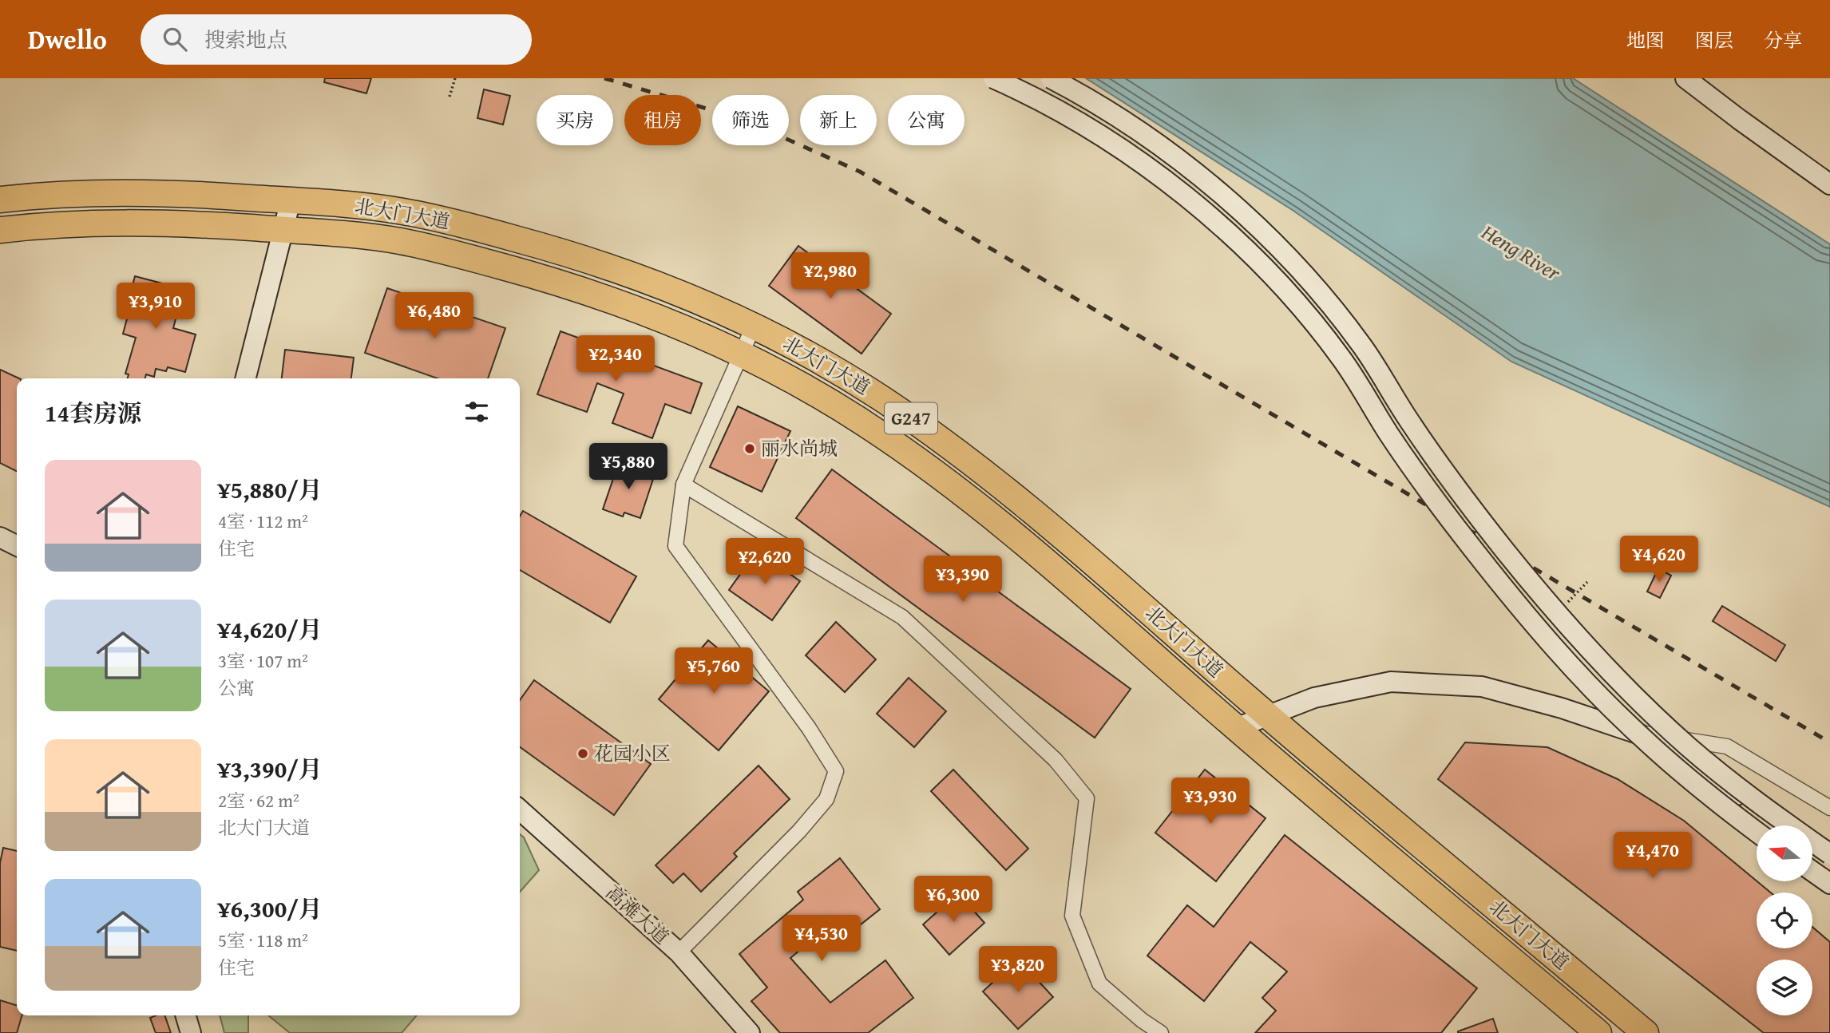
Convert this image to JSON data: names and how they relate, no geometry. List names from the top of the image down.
{
  "streets": {
    "highway": ["北大门大道", "G247"],
    "main road": ["高滩大道"]
  },
  "water": ["Heng River"],
  "places": ["丽水尚城", "花园小区"],
  "north": "left",
  "page": {
    "header": "Dwello",
    "search": "搜索地点",
    "nav": ["地图", "图层", "分享"],
    "chip": [
      "买房",
      "租房",
      "筛选",
      "新上",
      "公寓"
    ],
    "price": [
      "¥2,980",
      "¥3,910",
      "¥6,480",
      "¥2,340",
      "¥5,880",
      "¥4,620",
      "¥2,620",
      "¥3,390",
      "¥5,760",
      "¥3,930",
      "¥4,470",
      "¥6,300",
      "¥4,530",
      "¥3,820"
    ],
    "heading": "14套房源",
    "list": [
      {
        "name": "¥5,880/月",
        "note": "4室 · 112 m² · 住宅"
      },
      {
        "name": "¥4,620/月",
        "note": "3室 · 107 m² · 公寓"
      },
      {
        "name": "¥3,390/月",
        "note": "2室 · 62 m² · 北大门大道"
      },
      {
        "name": "¥6,300/月",
        "note": "5室 · 118 m² · 住宅"
      }
    ]
  }
}
